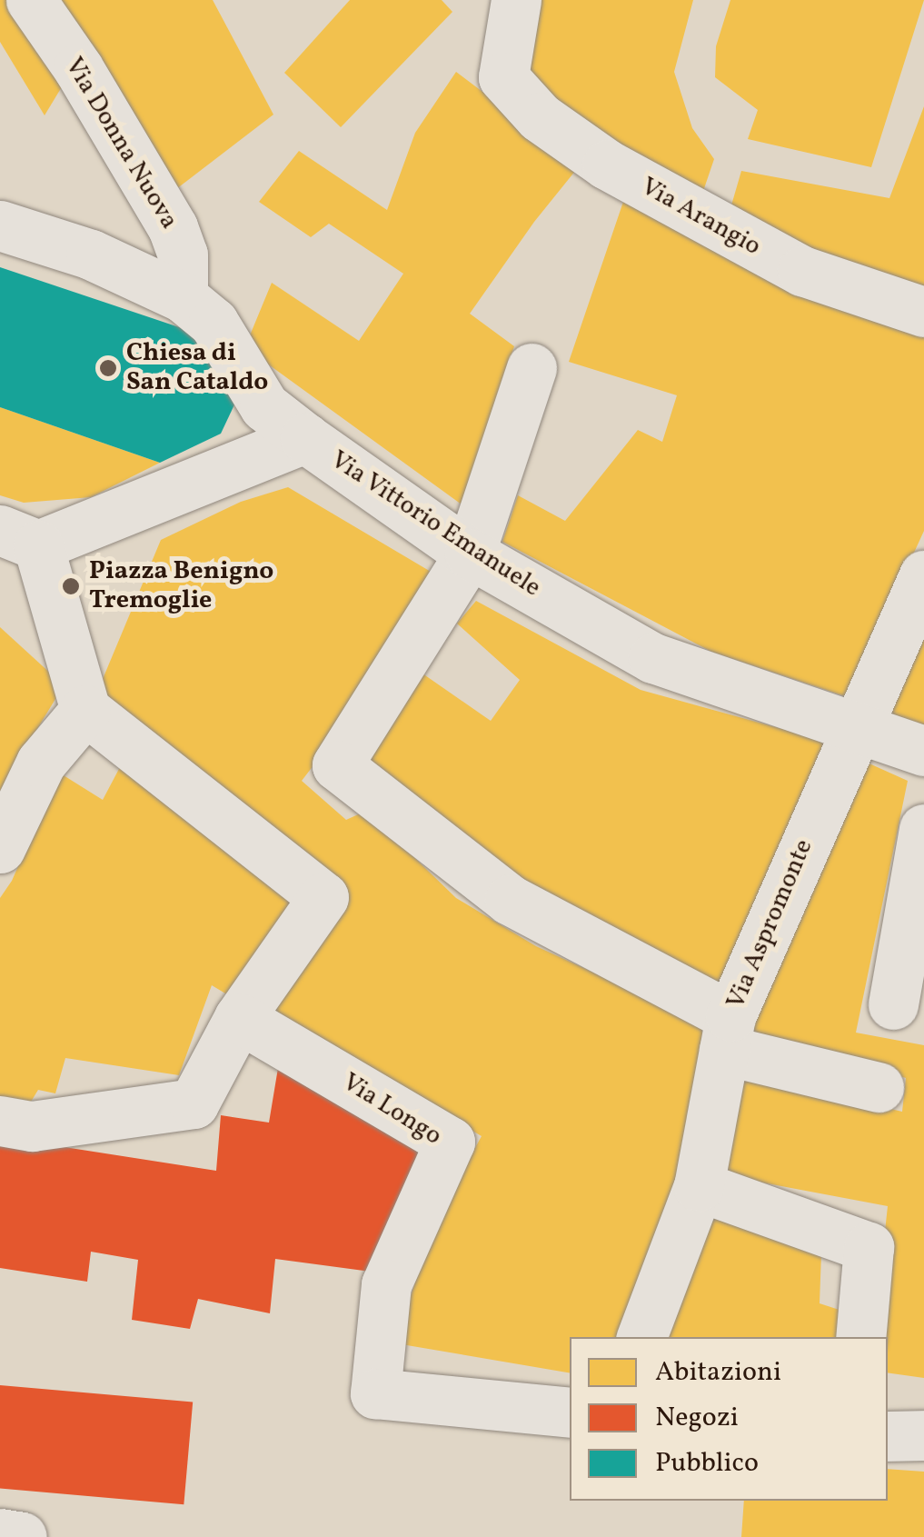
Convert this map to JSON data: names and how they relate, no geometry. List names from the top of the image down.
{
  "streets": {
    "street": [
      "Via Donna Nuova",
      "Via Arangio",
      "Via Vittorio Emanuele",
      "Via Aspromonte",
      "Via Longo"
    ]
  },
  "crossings": [
    ["Via Donna Nuova", "Via Vittorio Emanuele"],
    ["Via Vittorio Emanuele", "Via Aspromonte"]
  ],
  "places": ["Chiesa di San Cataldo", "Piazza Benigno Tremoglie"],
  "legend": ["Abitazioni", "Negozi", "Pubblico"]
}
